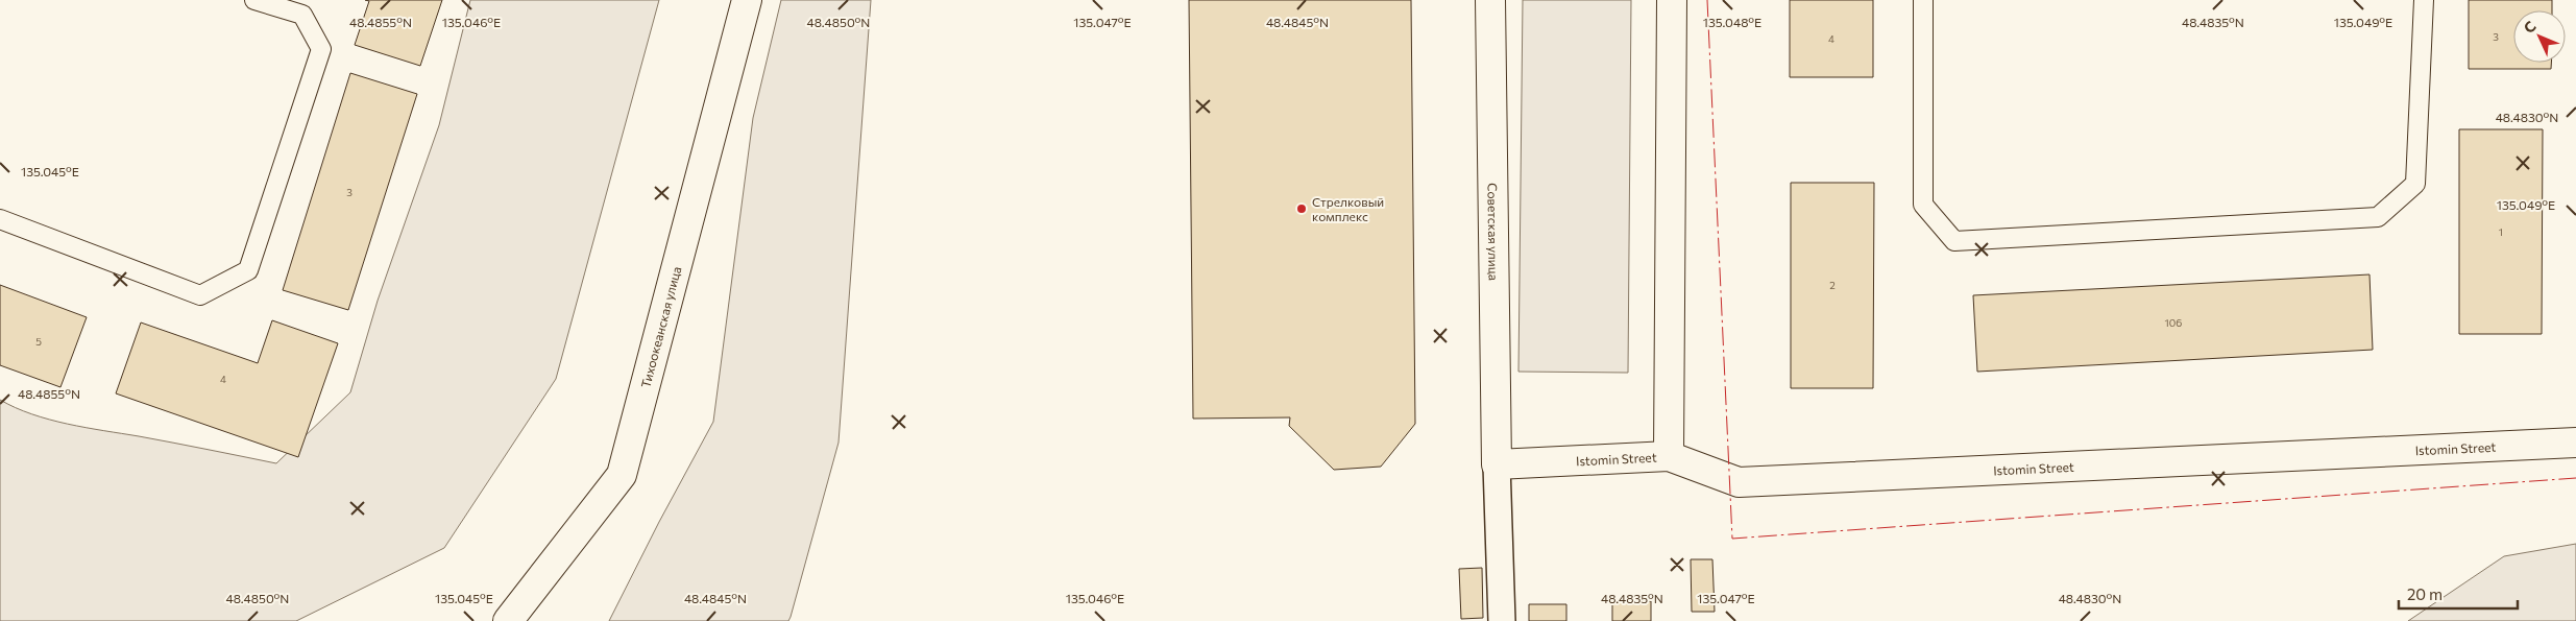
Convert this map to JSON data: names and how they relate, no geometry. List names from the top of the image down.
{
  "streets": {
    "street": ["Советская улица", "Тихоокеанская улица", "Istomin Street"]
  },
  "crossings": [
    ["Советская улица", "Istomin Street"]
  ],
  "places": ["Стрелковый комплекс"],
  "house_numbers": [
    "3",
    "4",
    "3",
    "1",
    "2",
    "106",
    "5",
    "4"
  ],
  "scale_bar": "20 m",
  "north": "top left",
  "coordinates": [
    "135.046°E",
    "135.047°E",
    "135.048°E",
    "135.049°E",
    "48.4855°N",
    "48.4850°N",
    "48.4845°N",
    "48.4835°N",
    "48.4830°N",
    "135.045°E"
  ]
}
